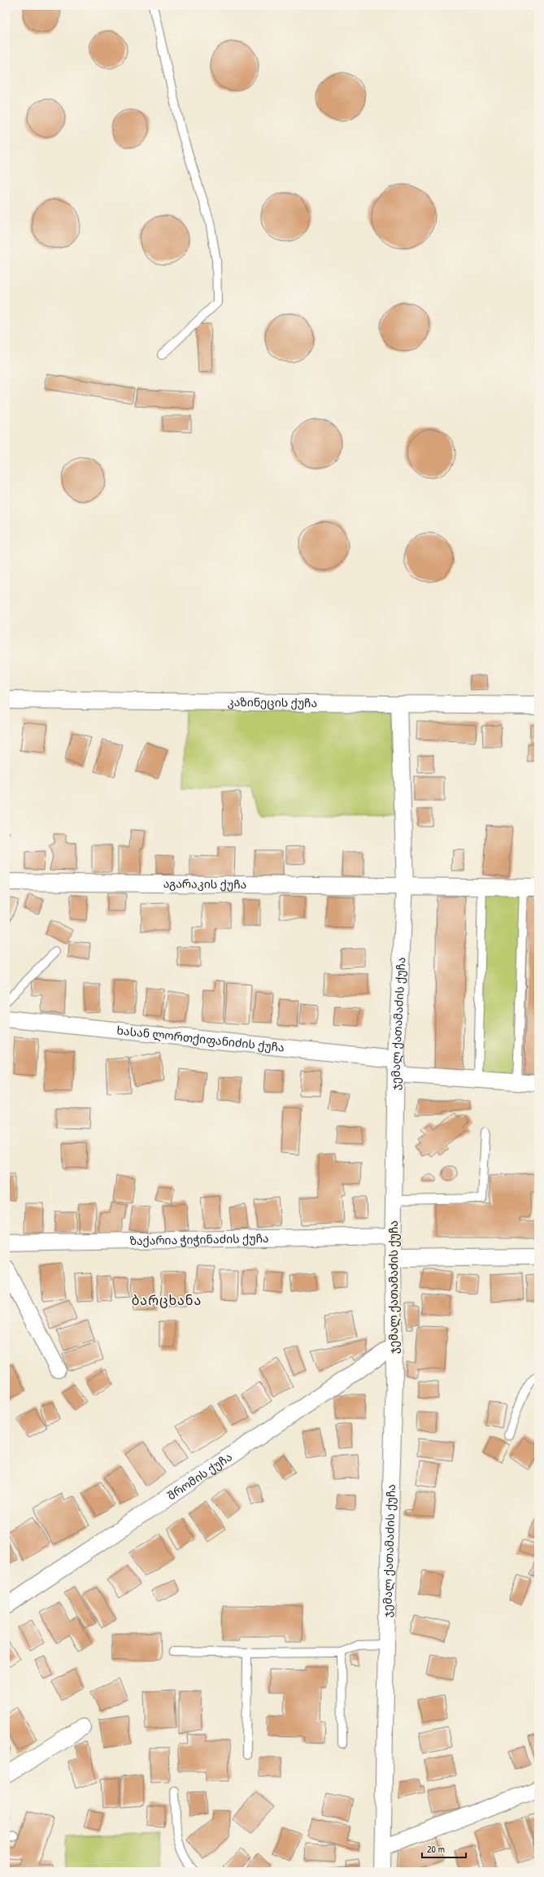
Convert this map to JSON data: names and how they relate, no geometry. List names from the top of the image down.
{
  "streets": {
    "street": [
      "კაზინეცის ქუჩა",
      "აგარაკის ქუჩა",
      "ჯემალ ქათამაძის ქუჩა",
      "ხასან ლორთქიფანიძის ქუჩა",
      "ზაქარია ჭიჭინაძის ქუჩა",
      "შრომის ქუჩა"
    ]
  },
  "crossings": [
    ["კაზინეცის ქუჩა", "ჯემალ ქათამაძის ქუჩა"],
    ["აგარაკის ქუჩა", "ჯემალ ქათამაძის ქუჩა"],
    ["ჯემალ ქათამაძის ქუჩა", "ხასან ლორთქიფანიძის ქუჩა"],
    ["ჯემალ ქათამაძის ქუჩა", "ზაქარია ჭიჭინაძის ქუჩა"],
    ["ჯემალ ქათამაძის ქუჩა", "შრომის ქუჩა"]
  ],
  "districts": ["ბარცხანა"],
  "scale_bar": "20 m"
}
